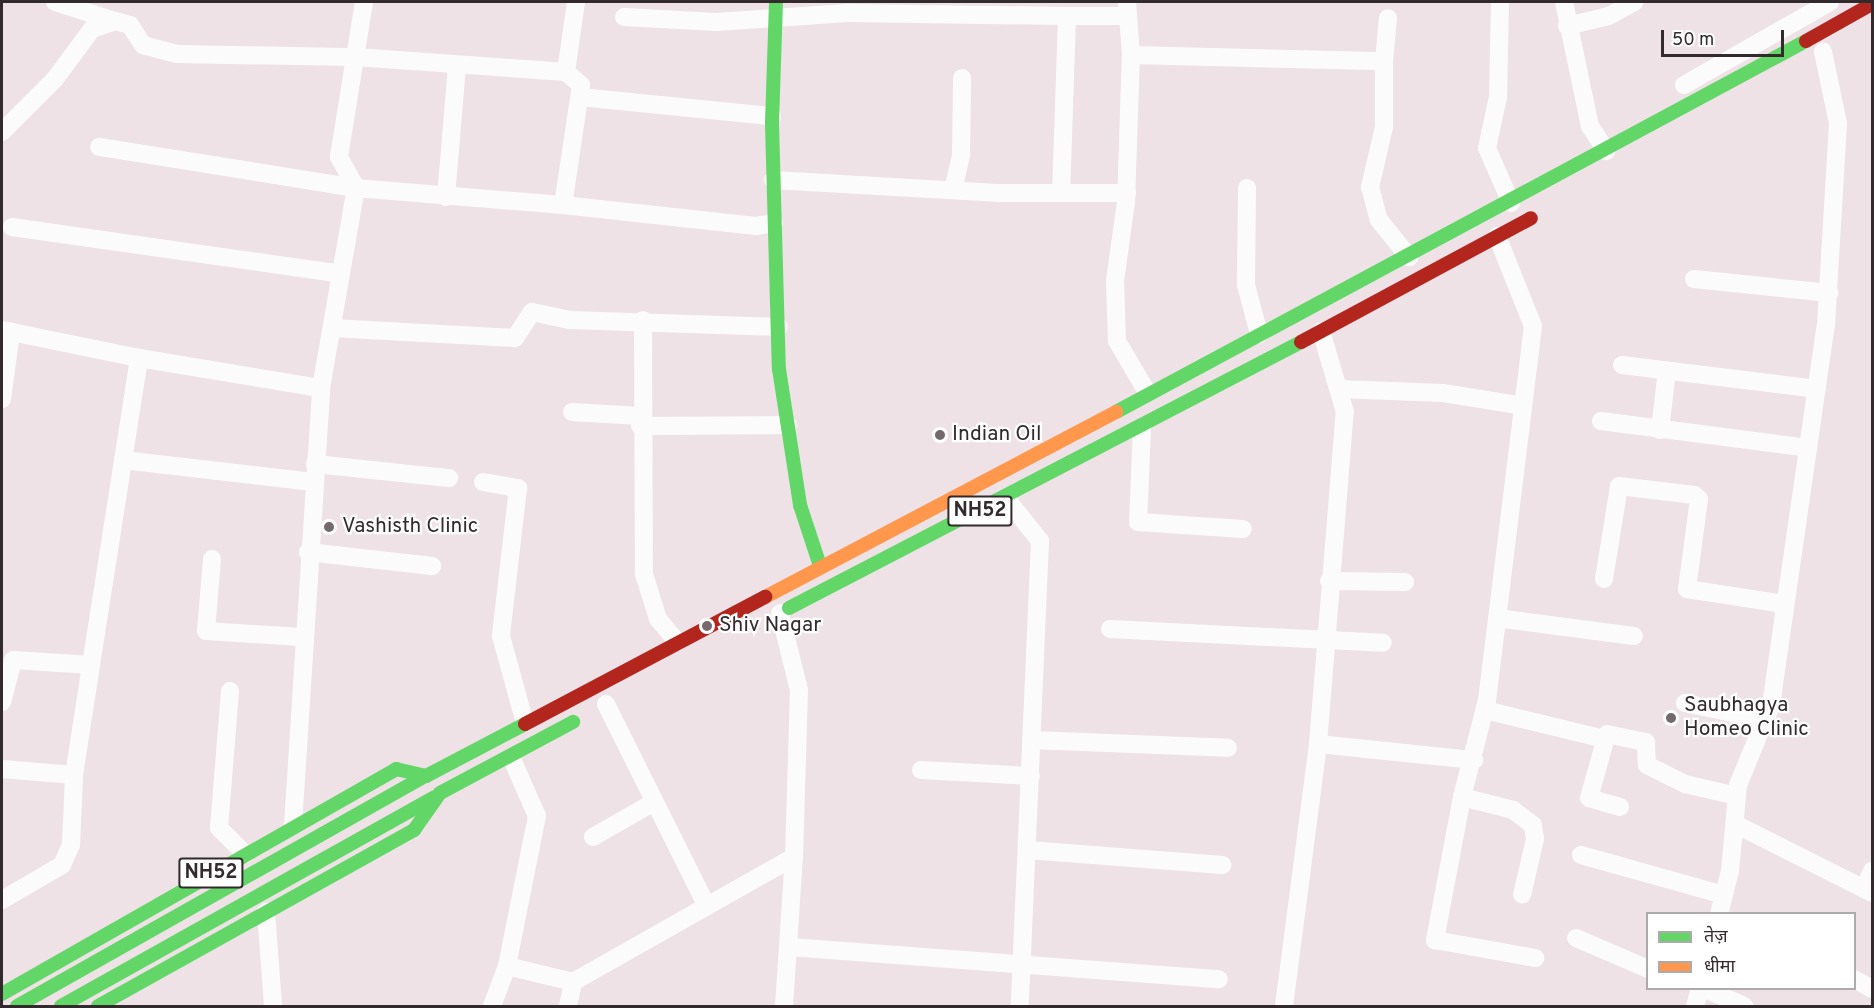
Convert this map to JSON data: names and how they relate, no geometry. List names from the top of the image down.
{
  "streets": {
    "main road": ["NH52"]
  },
  "places": [
    "Indian Oil",
    "Vashisth Clinic",
    "Shiv Nagar",
    "Saubhagya Homeo Clinic"
  ],
  "legend": ["तेज़", "धीमा"],
  "scale_bar": "50 m"
}
